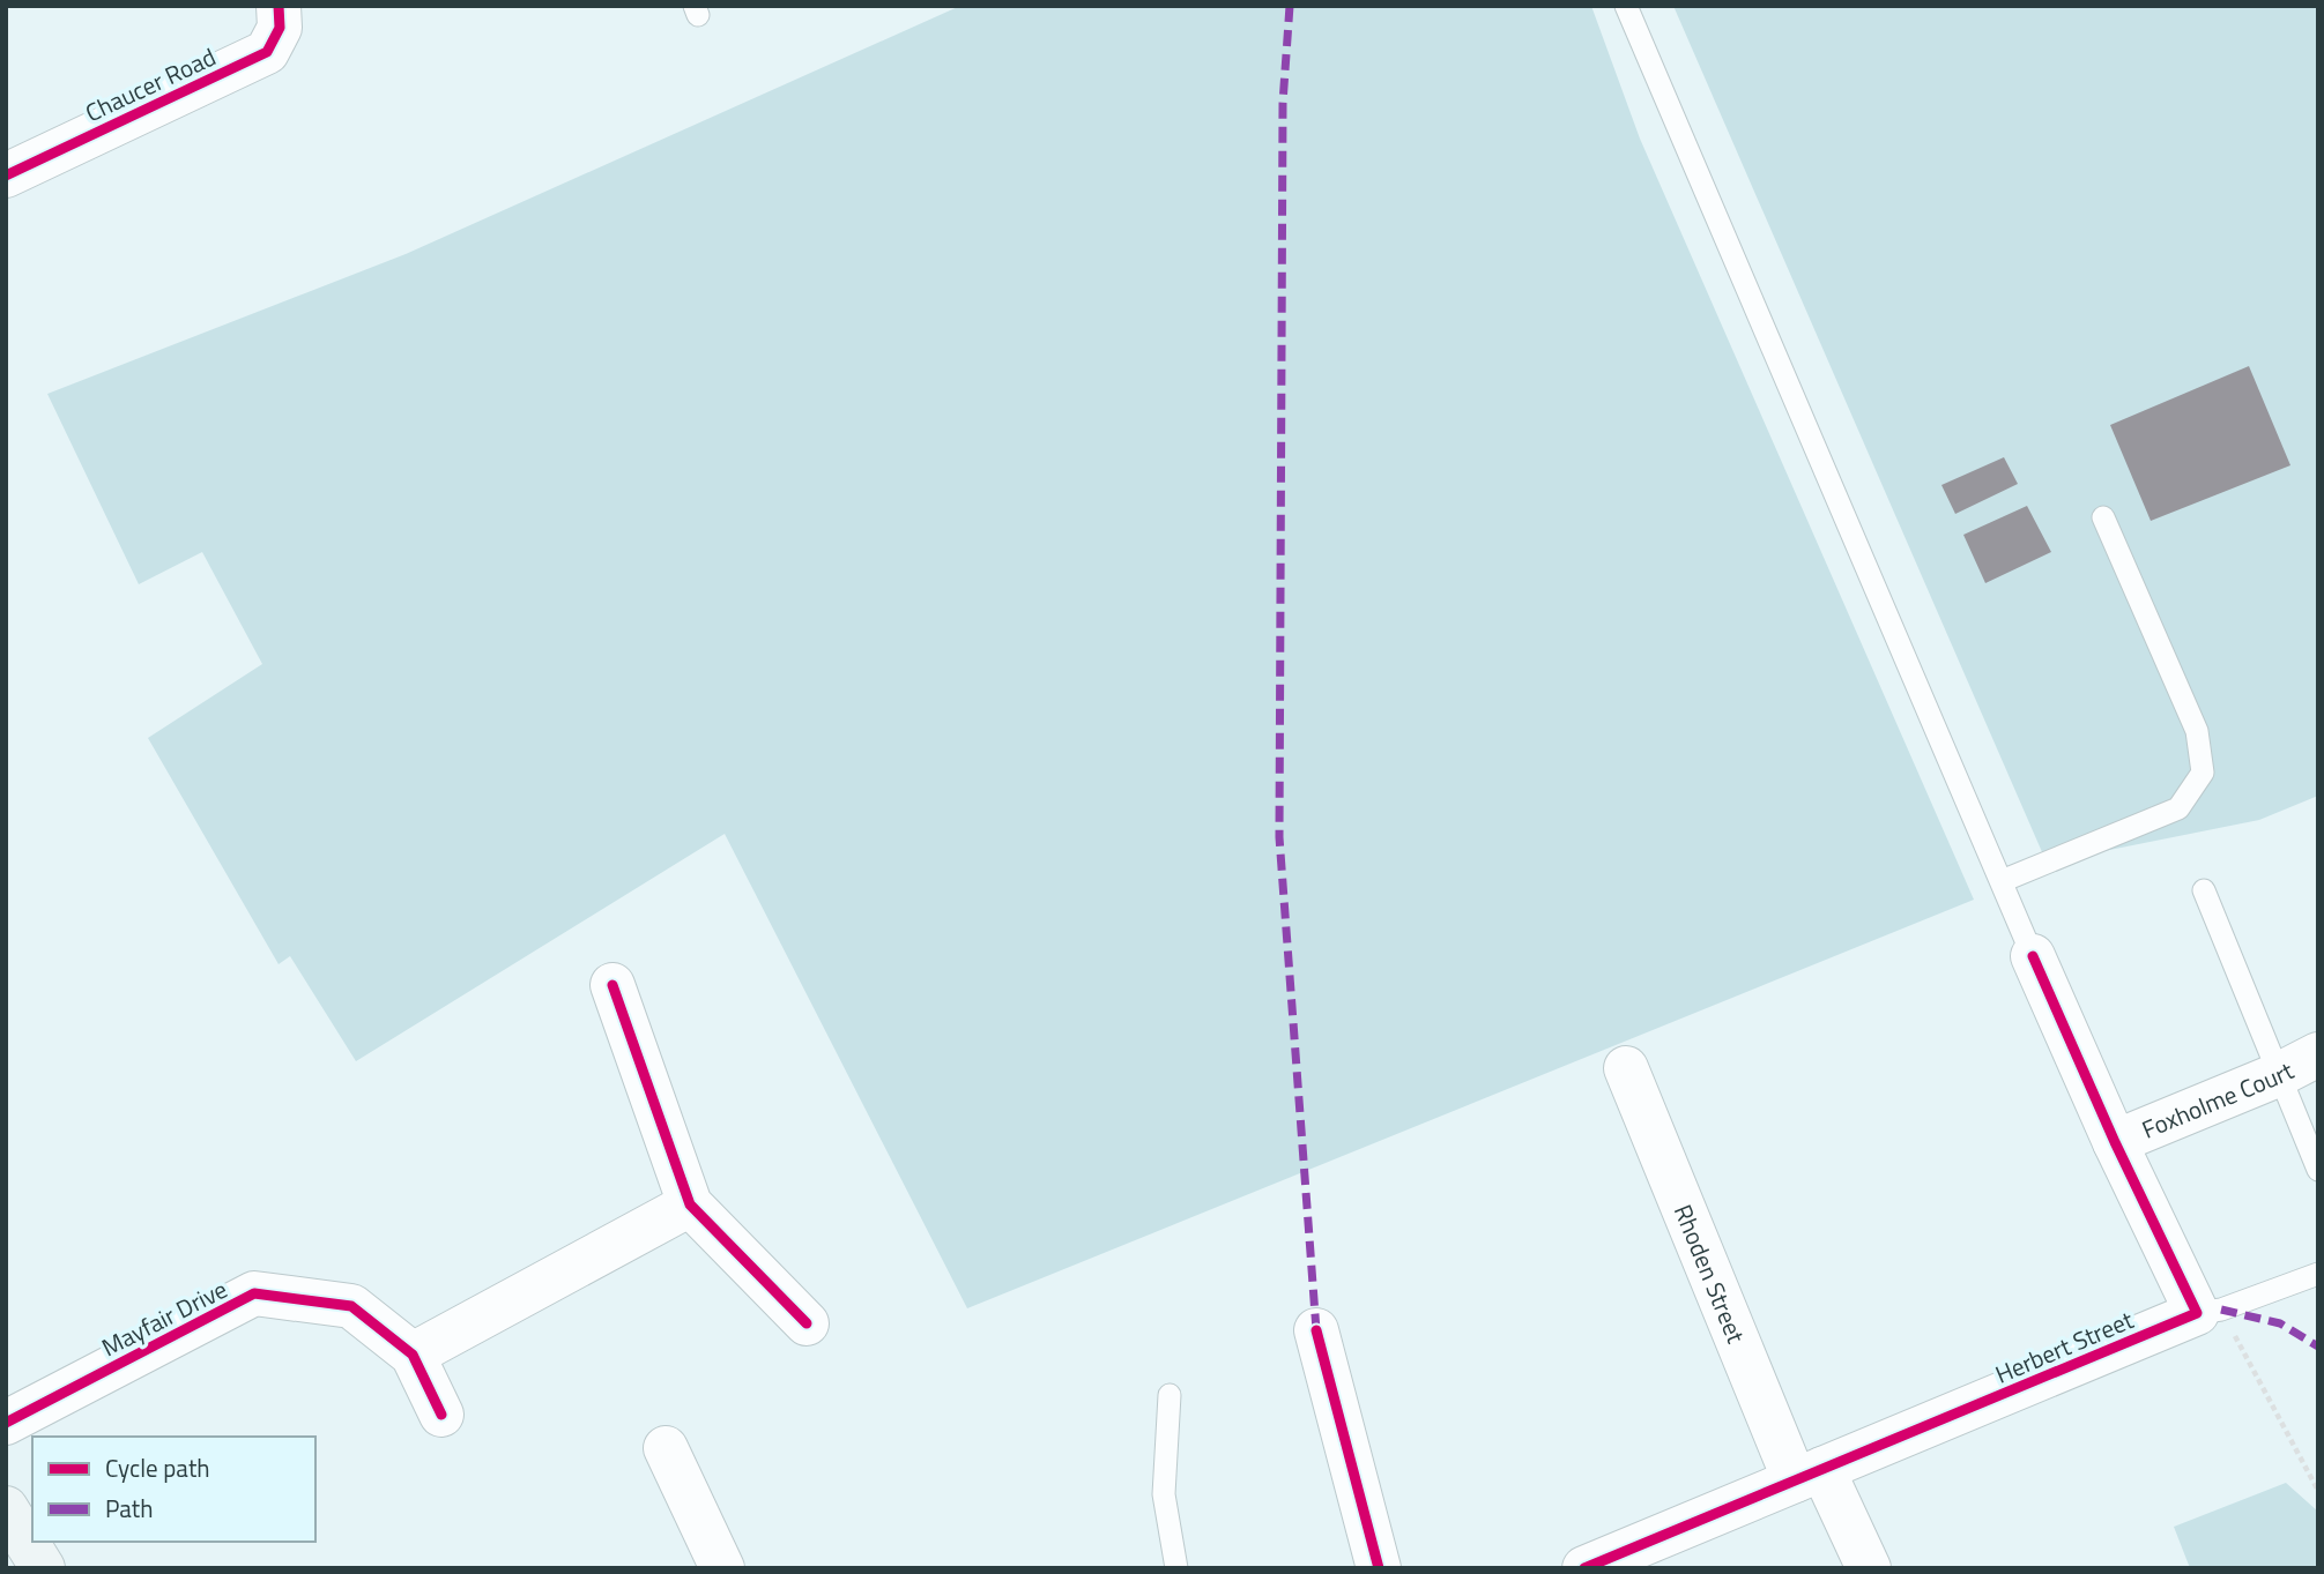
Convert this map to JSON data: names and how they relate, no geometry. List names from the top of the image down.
{
  "streets": {
    "street": [
      "Chaucer Road",
      "Foxholme Court",
      "Rhoden Street",
      "Mayfair Drive",
      "Herbert Street"
    ]
  },
  "crossings": [
    ["Rhoden Street", "Herbert Street"]
  ],
  "legend": ["Cycle path", "Path"]
}
